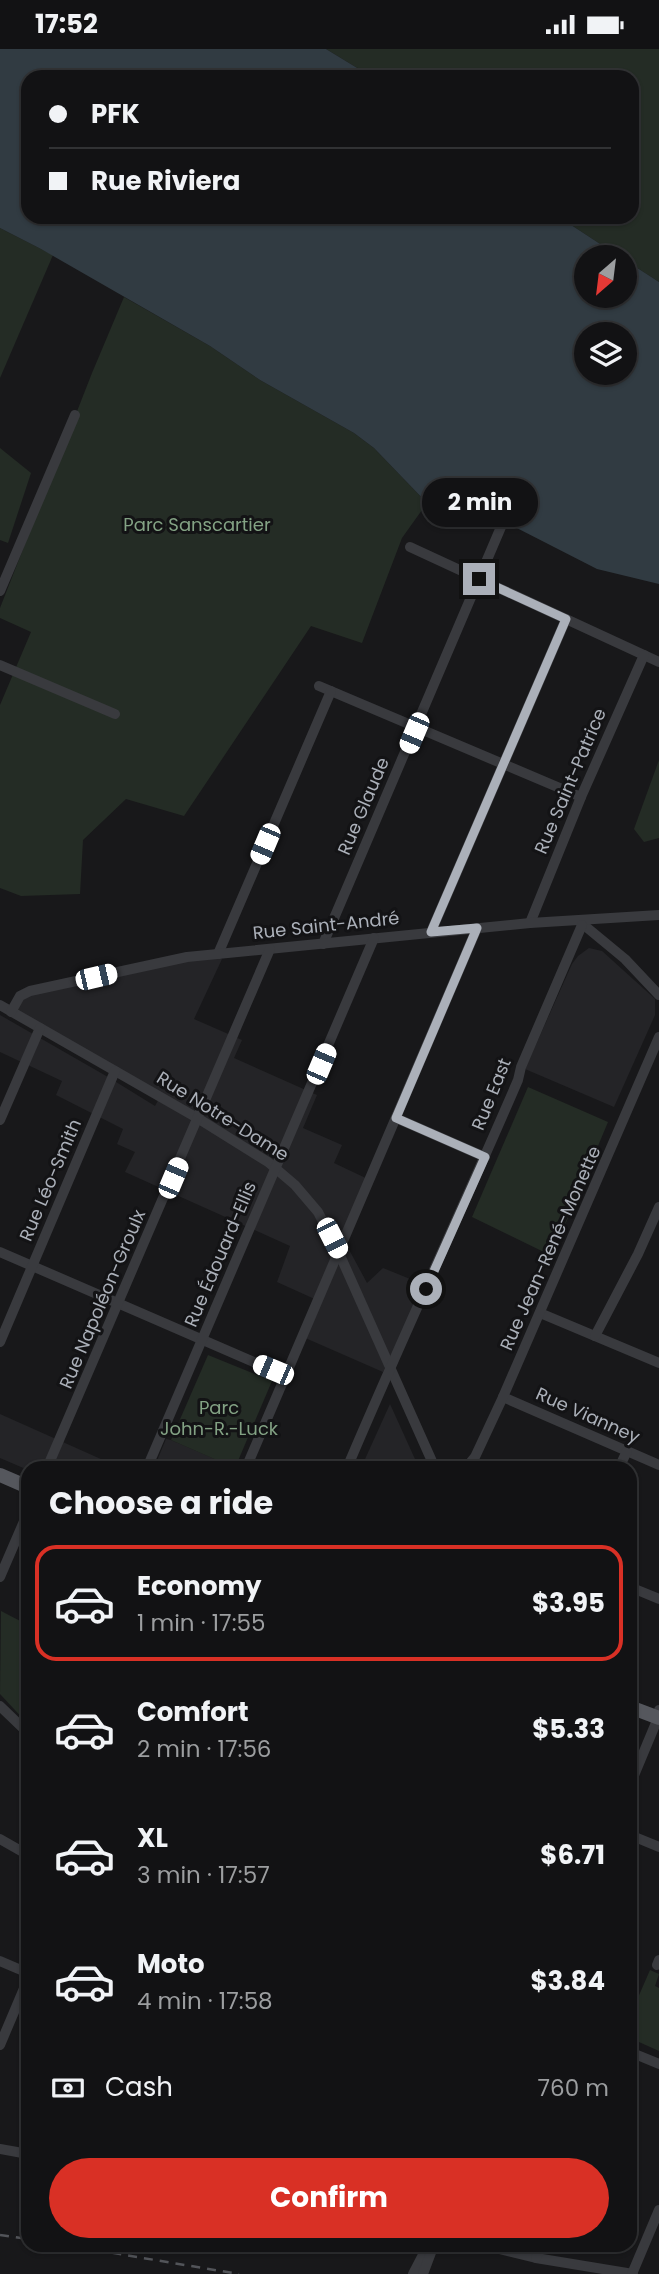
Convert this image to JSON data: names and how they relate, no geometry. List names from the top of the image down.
{
  "streets": {
    "street": [
      "Rue Saint-Patrice",
      "Rue Glaude",
      "Rue Saint-André",
      "Rue East",
      "Rue Notre-Dame",
      "Rue Léo-Smith",
      "Rue Jean-René-Monette",
      "Rue Édouard-Ellis",
      "Rue Napoléon-Groulx",
      "Rue Vianney"
    ]
  },
  "crossings": [
    ["Rue Saint-Patrice", "Rue Saint-André"],
    ["Rue Glaude", "Rue Saint-André"],
    ["Rue Saint-André", "Rue East"],
    ["Rue Saint-André", "Rue Notre-Dame"],
    ["Rue Saint-André", "Rue Édouard-Ellis"],
    ["Rue Saint-André", "Rue Napoléon-Groulx"],
    ["Rue East", "Rue Notre-Dame"],
    ["Rue Notre-Dame", "Rue Léo-Smith"],
    ["Rue Notre-Dame", "Rue Édouard-Ellis"],
    ["Rue Notre-Dame", "Rue Napoléon-Groulx"],
    ["Rue Jean-René-Monette", "Rue Vianney"]
  ],
  "parks": ["Parc Sanscartier", "Parc John-R.-Luck"],
  "north": "bottom left",
  "page": {
    "status": "17:52",
    "banner": ["PFK", "Rue Riviera"],
    "bubble": "2 min",
    "heading": "Choose a ride",
    "list": [
      {
        "name": "Economy",
        "note": "1 min · 17:55",
        "value": "$3.95"
      },
      {
        "name": "Comfort",
        "note": "2 min · 17:56",
        "value": "$5.33"
      },
      {
        "name": "XL",
        "note": "3 min · 17:57",
        "value": "$6.71"
      },
      {
        "name": "Moto",
        "note": "4 min · 17:58",
        "value": "$3.84"
      }
    ],
    "pay": ["Cash", "760 m"],
    "buttons": "Confirm"
  }
}
